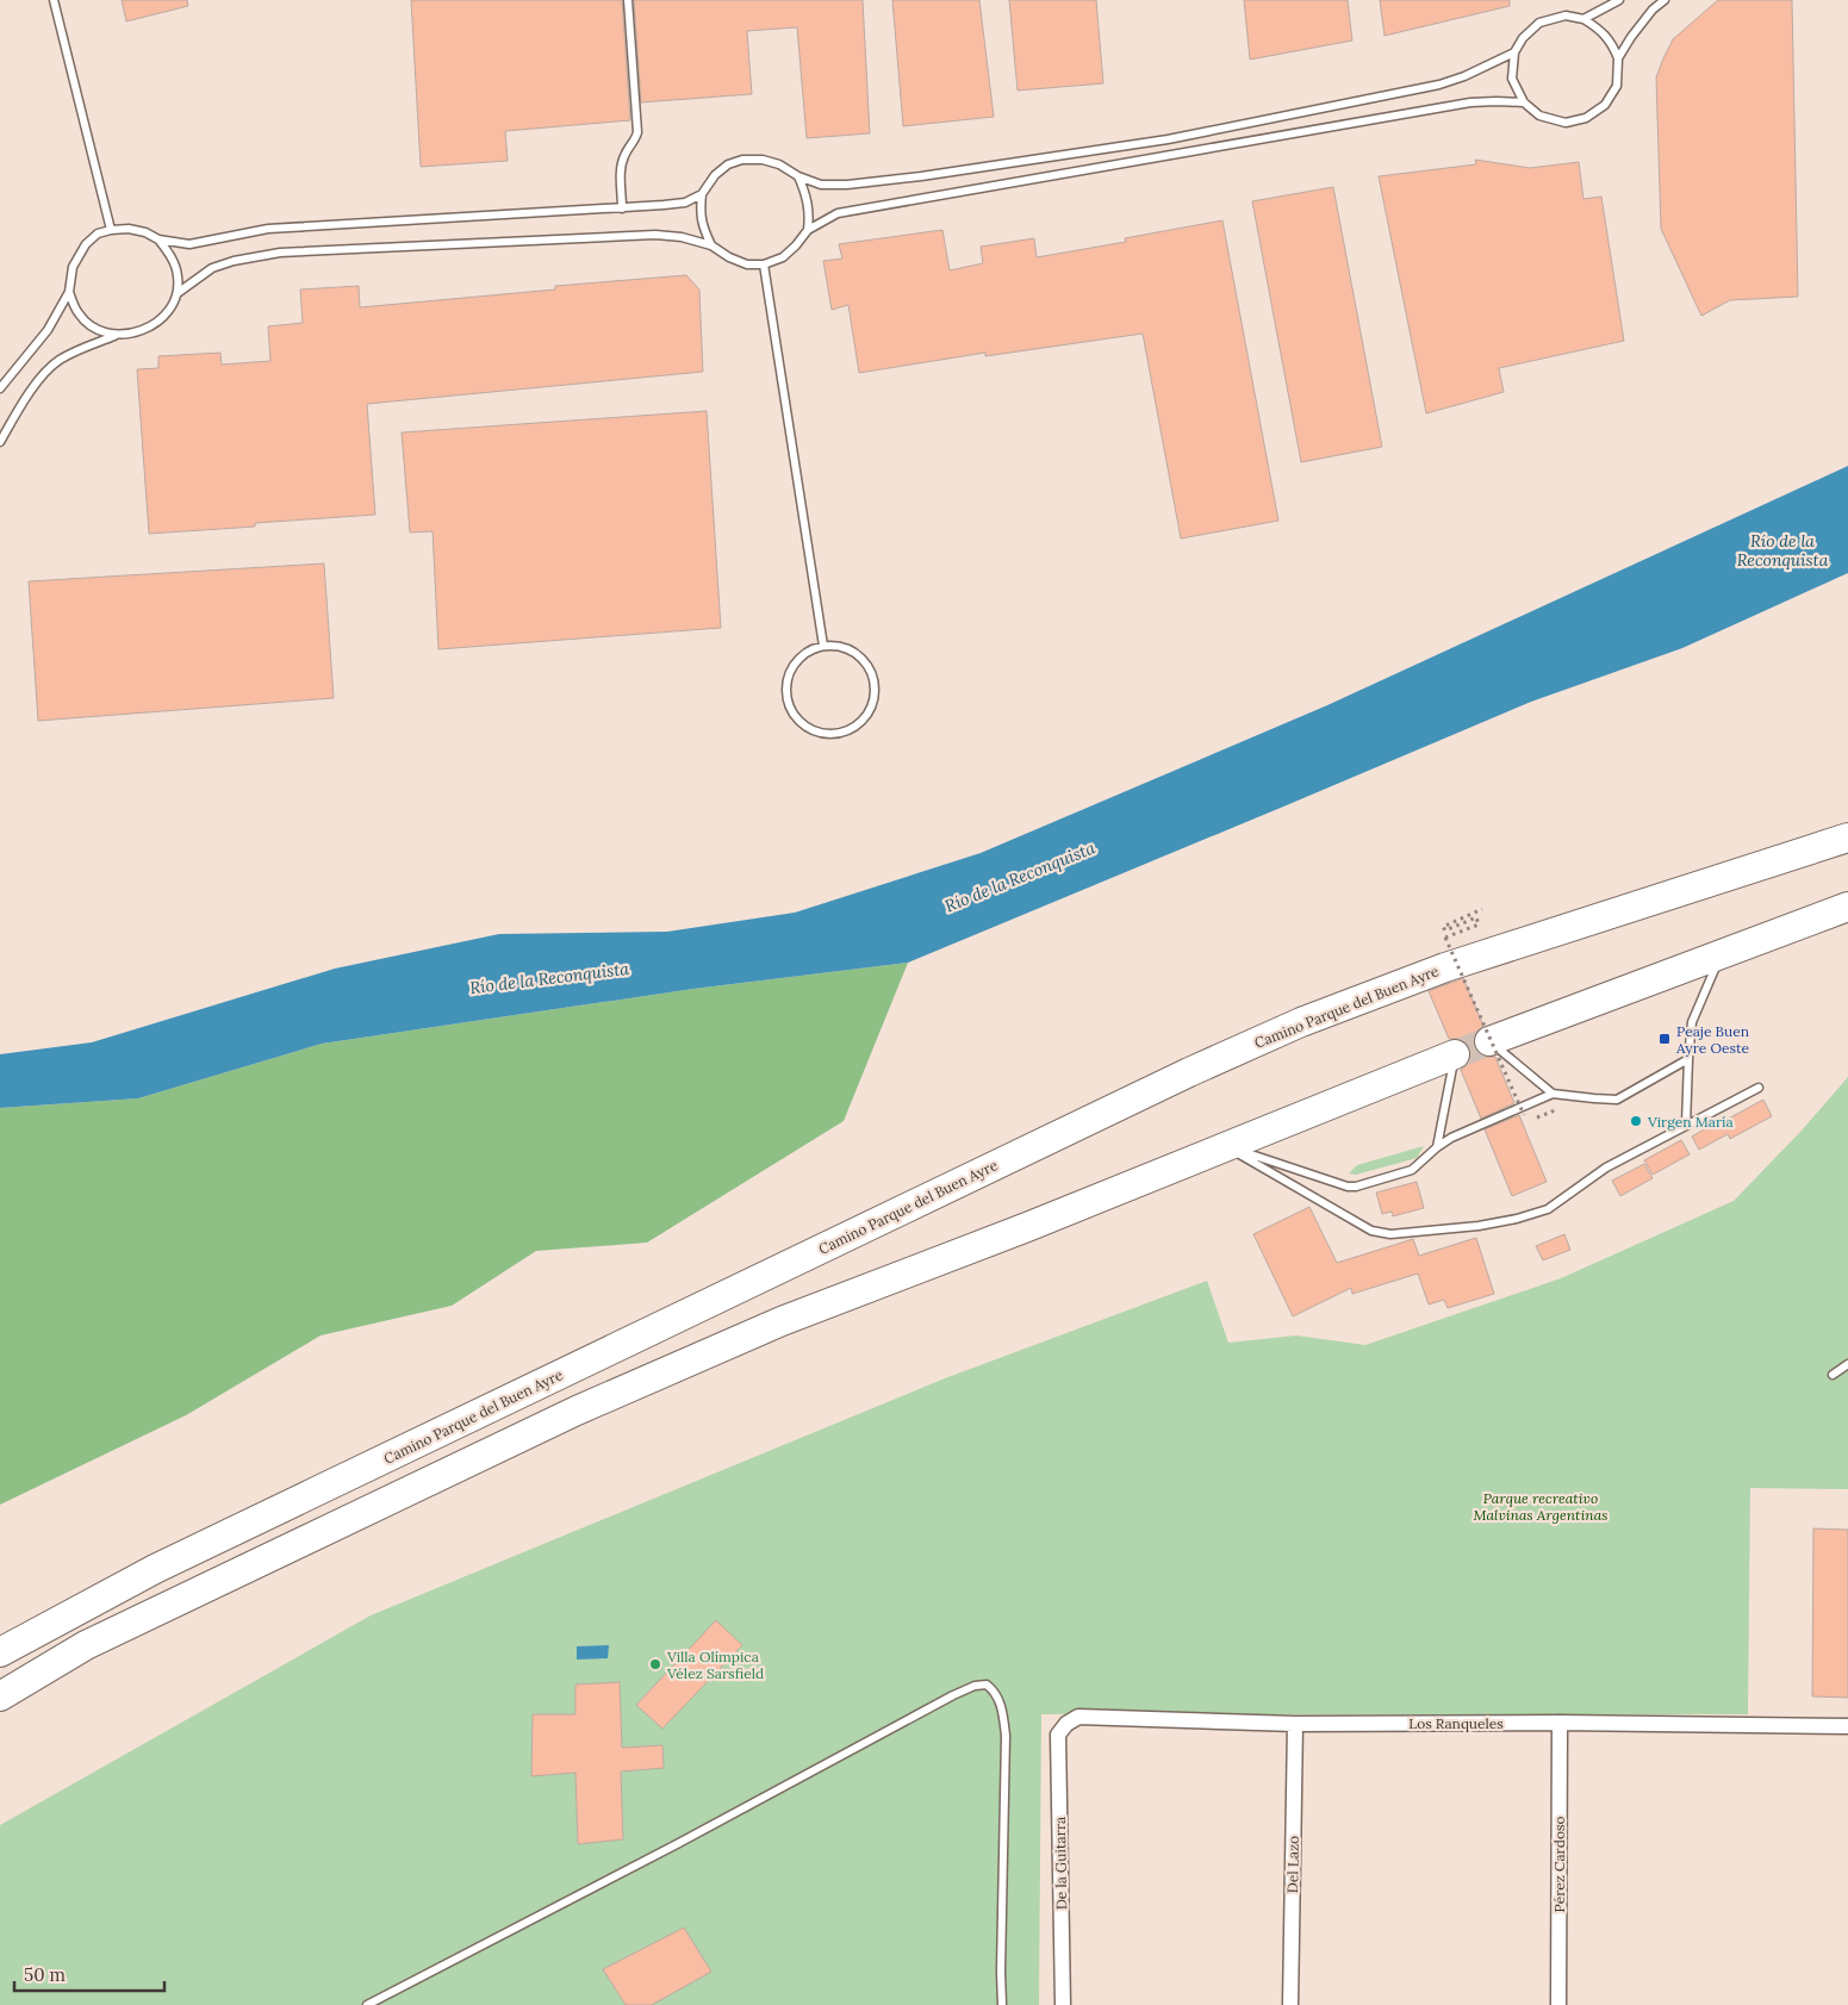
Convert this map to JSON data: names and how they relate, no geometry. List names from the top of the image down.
{
  "streets": {
    "highway": ["Camino Parque del Buen Ayre"],
    "street": [
      "Los Ranqueles",
      "De la Guitarra",
      "Del Lazo",
      "Pérez Cardoso"
    ]
  },
  "crossings": [
    ["Los Ranqueles", "De la Guitarra"],
    ["Los Ranqueles", "Del Lazo"],
    ["Los Ranqueles", "Pérez Cardoso"]
  ],
  "water": ["Río de la Reconquista"],
  "parks": ["Parque recreativo Malvinas Argentinas"],
  "places": {
    "transit": ["Peaje Buen Ayre Oeste"],
    "other": ["Virgen María", "Villa Olímpica Vélez Sarsfield"]
  },
  "scale_bar": "50 m"
}
